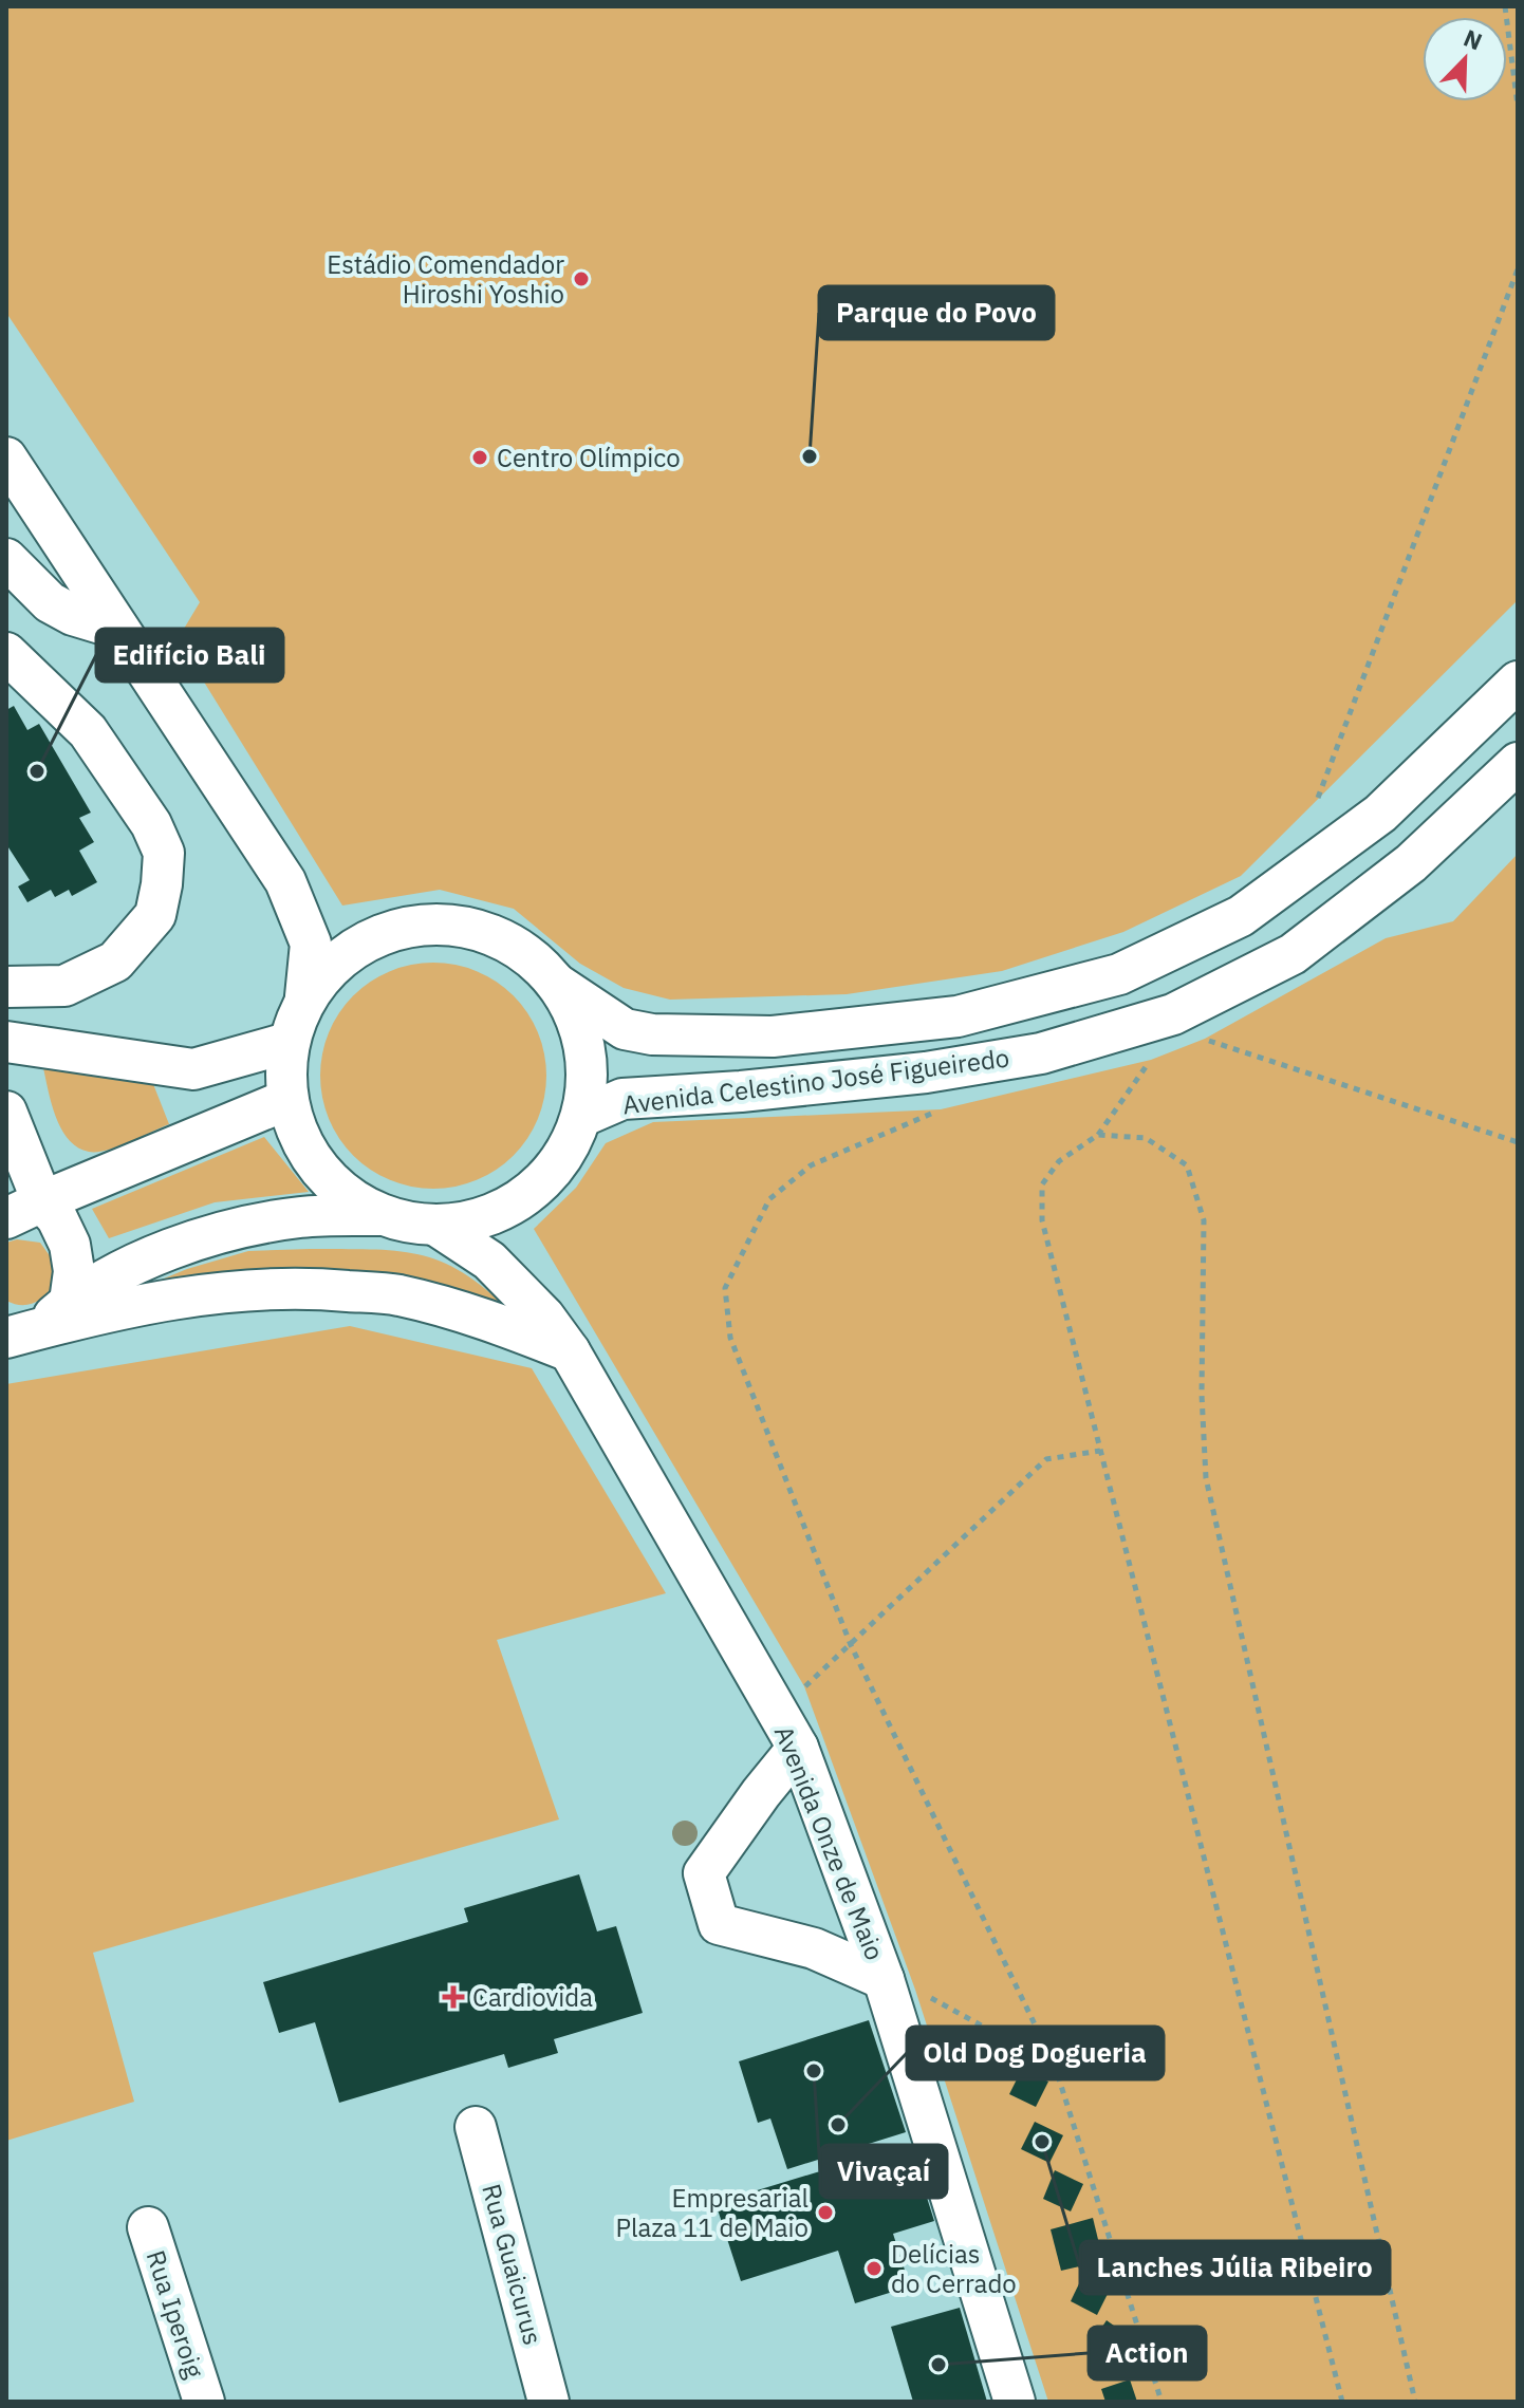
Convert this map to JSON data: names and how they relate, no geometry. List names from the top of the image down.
{
  "streets": {
    "street": [
      "Avenida Celestino José Figueiredo",
      "Avenida Onze de Maio",
      "Rua Guaicurus",
      "Rua Iperoig"
    ]
  },
  "crossings": [
    ["Avenida Celestino José Figueiredo", "Avenida Onze de Maio"]
  ],
  "places": {
    "other": [
      "Estádio Comendador Hiroshi Yoshio",
      "Parque do Povo",
      "Centro Olímpico",
      "Edifício Bali",
      "Vivaçaí",
      "Old Dog Dogueria",
      "Lanches Júlia Ribeiro",
      "Empresarial Plaza 11 de Maio",
      "Delícias do Cerrado",
      "Action"
    ],
    "health": ["Cardiovida"]
  },
  "north": "top right"
}
